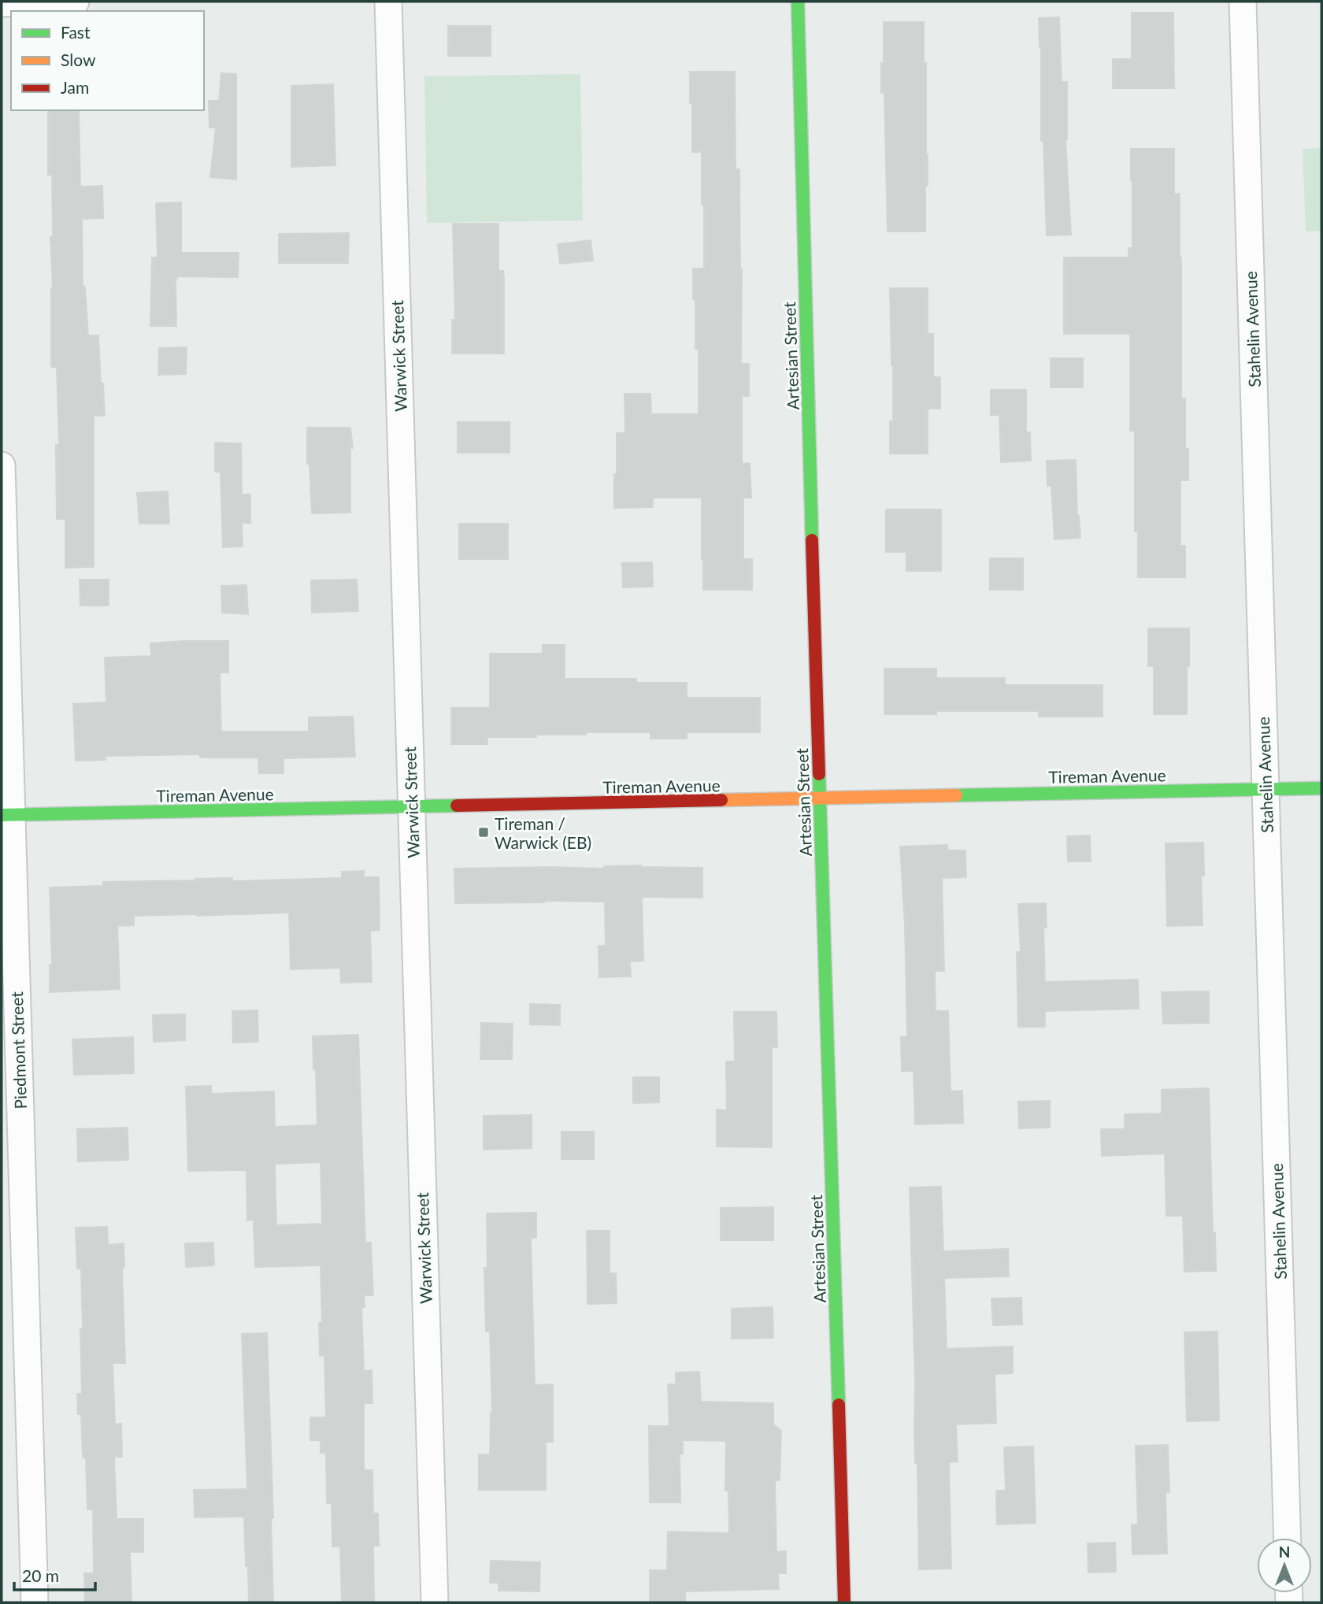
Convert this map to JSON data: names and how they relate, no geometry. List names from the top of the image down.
{
  "streets": {
    "street": [
      "Stahelin Avenue",
      "Warwick Street",
      "Artesian Street",
      "Tireman Avenue",
      "Piedmont Street"
    ]
  },
  "crossings": [
    ["Stahelin Avenue", "Tireman Avenue"],
    ["Warwick Street", "Tireman Avenue"],
    ["Artesian Street", "Tireman Avenue"],
    ["Tireman Avenue", "Piedmont Street"]
  ],
  "places": {
    "transit": ["Tireman / Warwick (EB)"]
  },
  "legend": ["Fast", "Slow", "Jam"],
  "scale_bar": "20 m",
  "north": "top"
}
